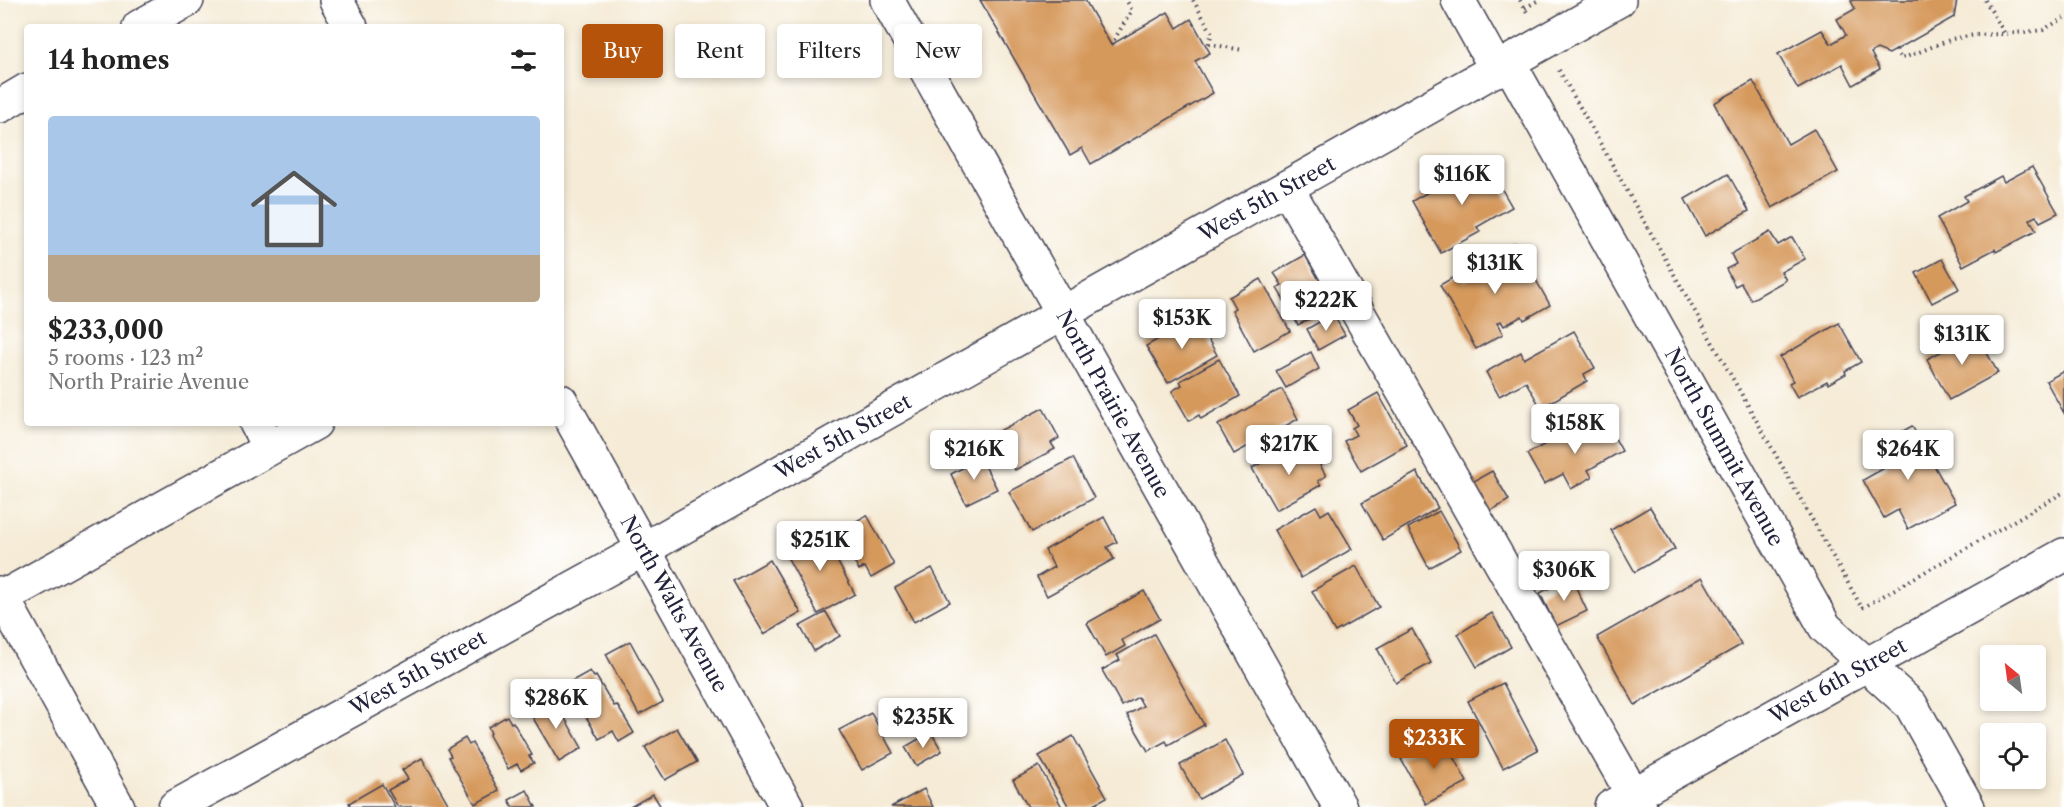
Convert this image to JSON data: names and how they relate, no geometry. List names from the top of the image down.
{
  "streets": {
    "street": [
      "West 5th Street",
      "North Prairie Avenue",
      "North Summit Avenue",
      "North Walts Avenue",
      "West 6th Street"
    ]
  },
  "crossings": [
    ["West 5th Street", "North Prairie Avenue"],
    ["West 5th Street", "North Summit Avenue"],
    ["West 5th Street", "North Walts Avenue"],
    ["North Summit Avenue", "West 6th Street"]
  ],
  "north": "top left",
  "page": {
    "chip": [
      "Buy",
      "Rent",
      "Filters",
      "New"
    ],
    "heading": "14 homes",
    "list": [
      {
        "name": "$233,000",
        "note": "5 rooms · 123 m² · North Prairie Avenue"
      }
    ],
    "price": [
      "$116K",
      "$131K",
      "$222K",
      "$153K",
      "$131K",
      "$158K",
      "$217K",
      "$216K",
      "$264K",
      "$251K",
      "$306K",
      "$286K",
      "$235K",
      "$233K"
    ]
  }
}
